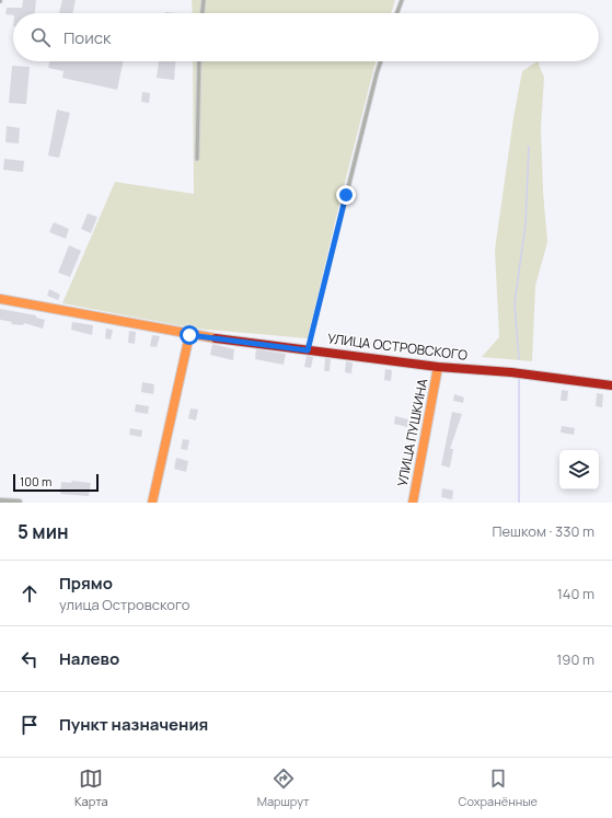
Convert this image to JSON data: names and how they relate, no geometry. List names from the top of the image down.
{
  "streets": {
    "street": ["УЛИЦА ОСТРОВСКОГО", "УЛИЦА ПУШКИНА"]
  },
  "crossings": [
    ["УЛИЦА ОСТРОВСКОГО", "УЛИЦА ПУШКИНА"]
  ],
  "scale_bar": "100 m",
  "page": {
    "search": "Поиск",
    "scale": "100 m",
    "heading": ["5 мин", "Пешком · 330 m"],
    "list": [
      ["Прямо", "улица Островского", "140 m"],
      ["Налево", "190 m"],
      "Пункт назначения"
    ],
    "nav": ["Карта", "Маршрут", "Сохранённые"]
  }
}
